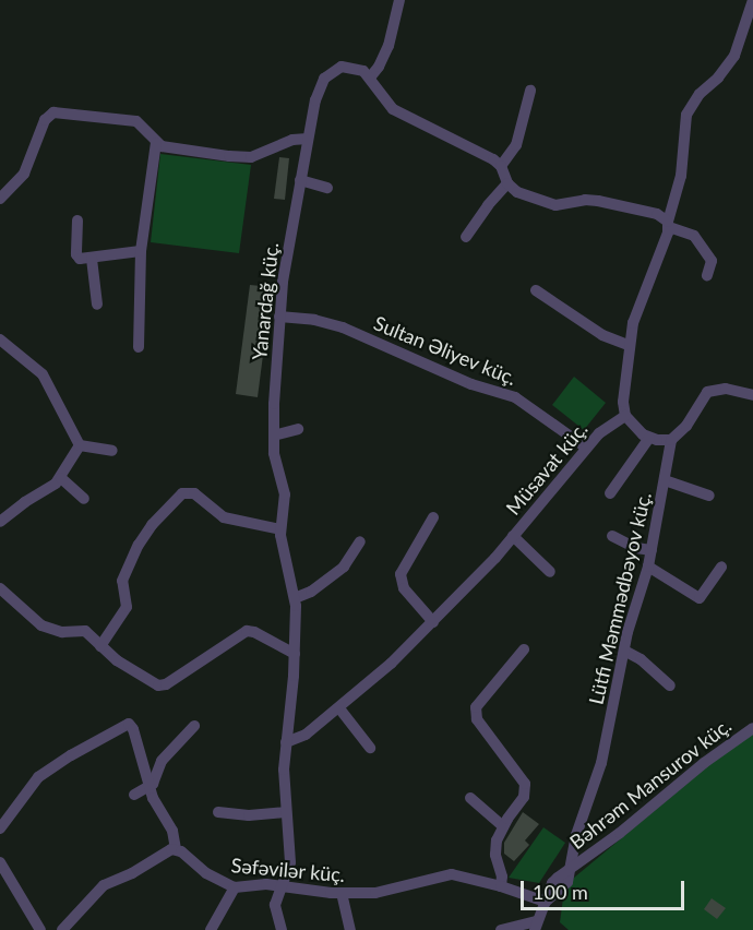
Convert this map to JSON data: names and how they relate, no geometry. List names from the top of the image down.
{
  "streets": {
    "street": [
      "Yanardağ küç.",
      "Sultan Əliyev küç.",
      "Müsavat küç.",
      "Lütfi Məmmədbəyov küç.",
      "Bəhrəm Mansurov küç.",
      "Səfəvilər küç."
    ]
  },
  "crossings": [
    ["Yanardağ küç.", "Sultan Əliyev küç."],
    ["Yanardağ küç.", "Müsavat küç."],
    ["Yanardağ küç.", "Səfəvilər küç."],
    ["Sultan Əliyev küç.", "Müsavat küç."],
    ["Lütfi Məmmədbəyov küç.", "Bəhrəm Mansurov küç."]
  ],
  "scale_bar": "100 m"
}
